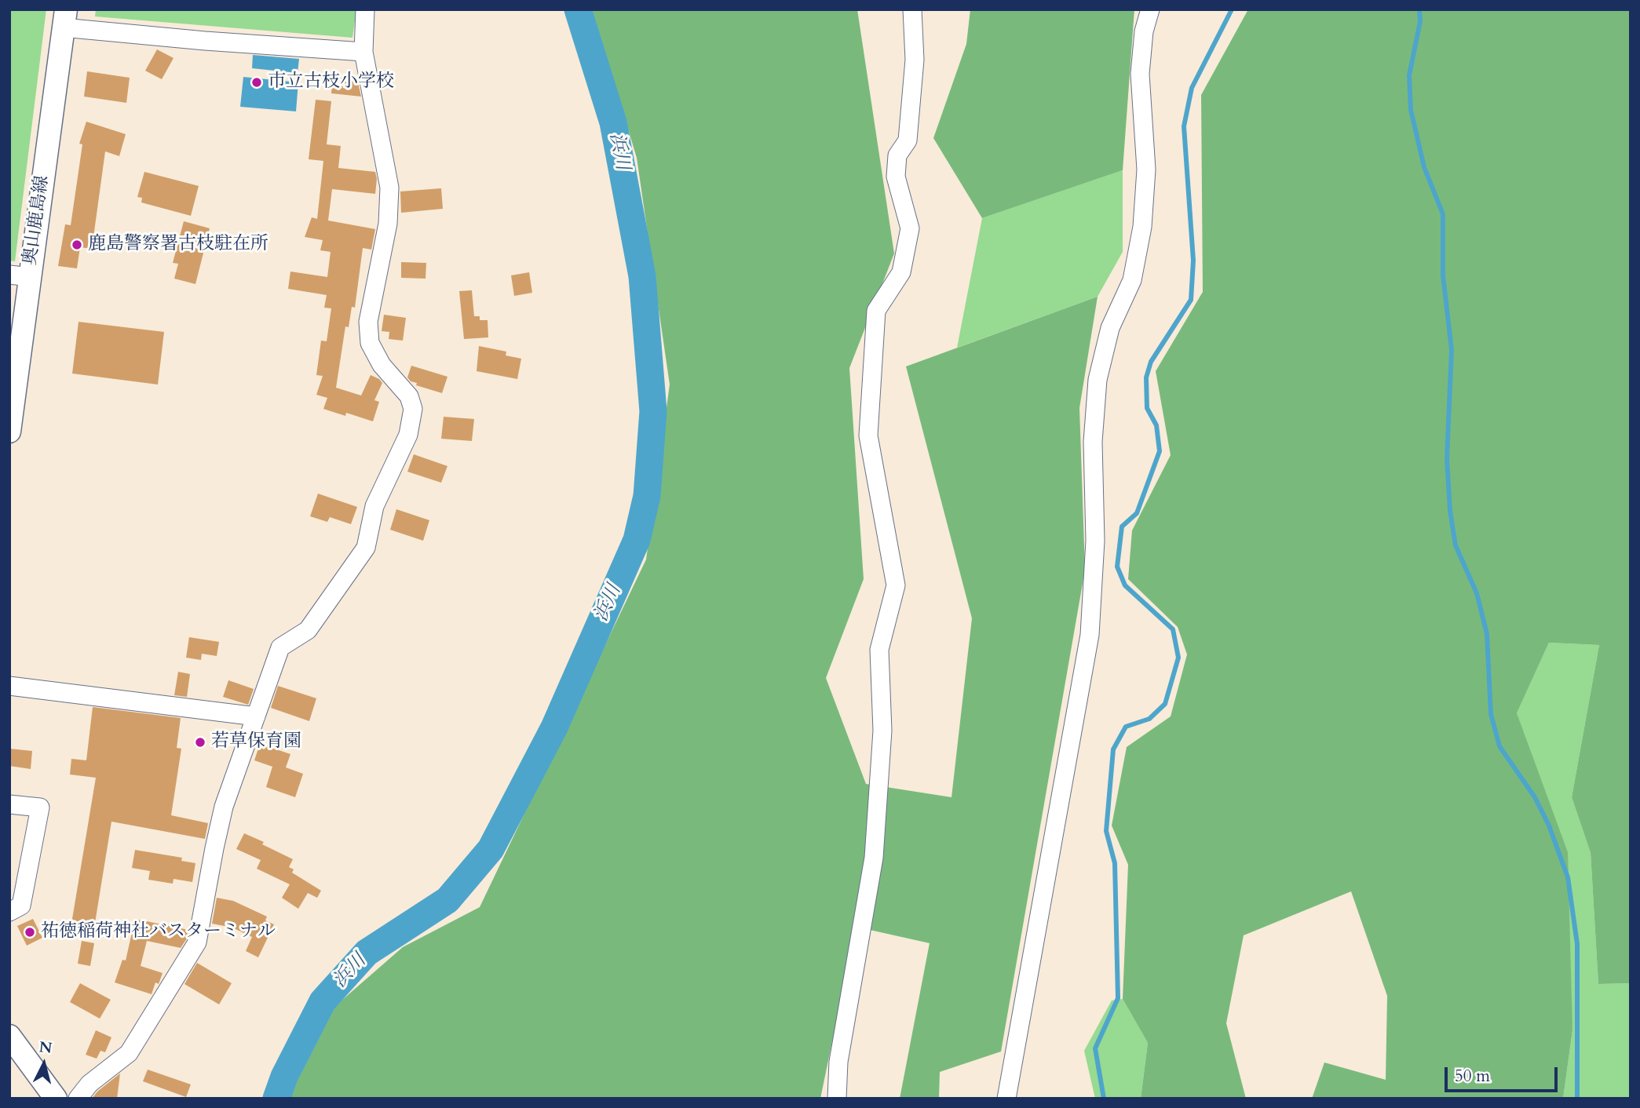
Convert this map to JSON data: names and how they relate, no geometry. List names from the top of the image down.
{
  "streets": {
    "main road": ["奥山鹿島線"]
  },
  "water": ["浜川"],
  "places": [
    "市立古枝小学校",
    "鹿島警察署古枝駐在所",
    "若草保育園",
    "祐徳稲荷神社バスターミナル"
  ],
  "scale_bar": "50 m",
  "north": "top"
}
